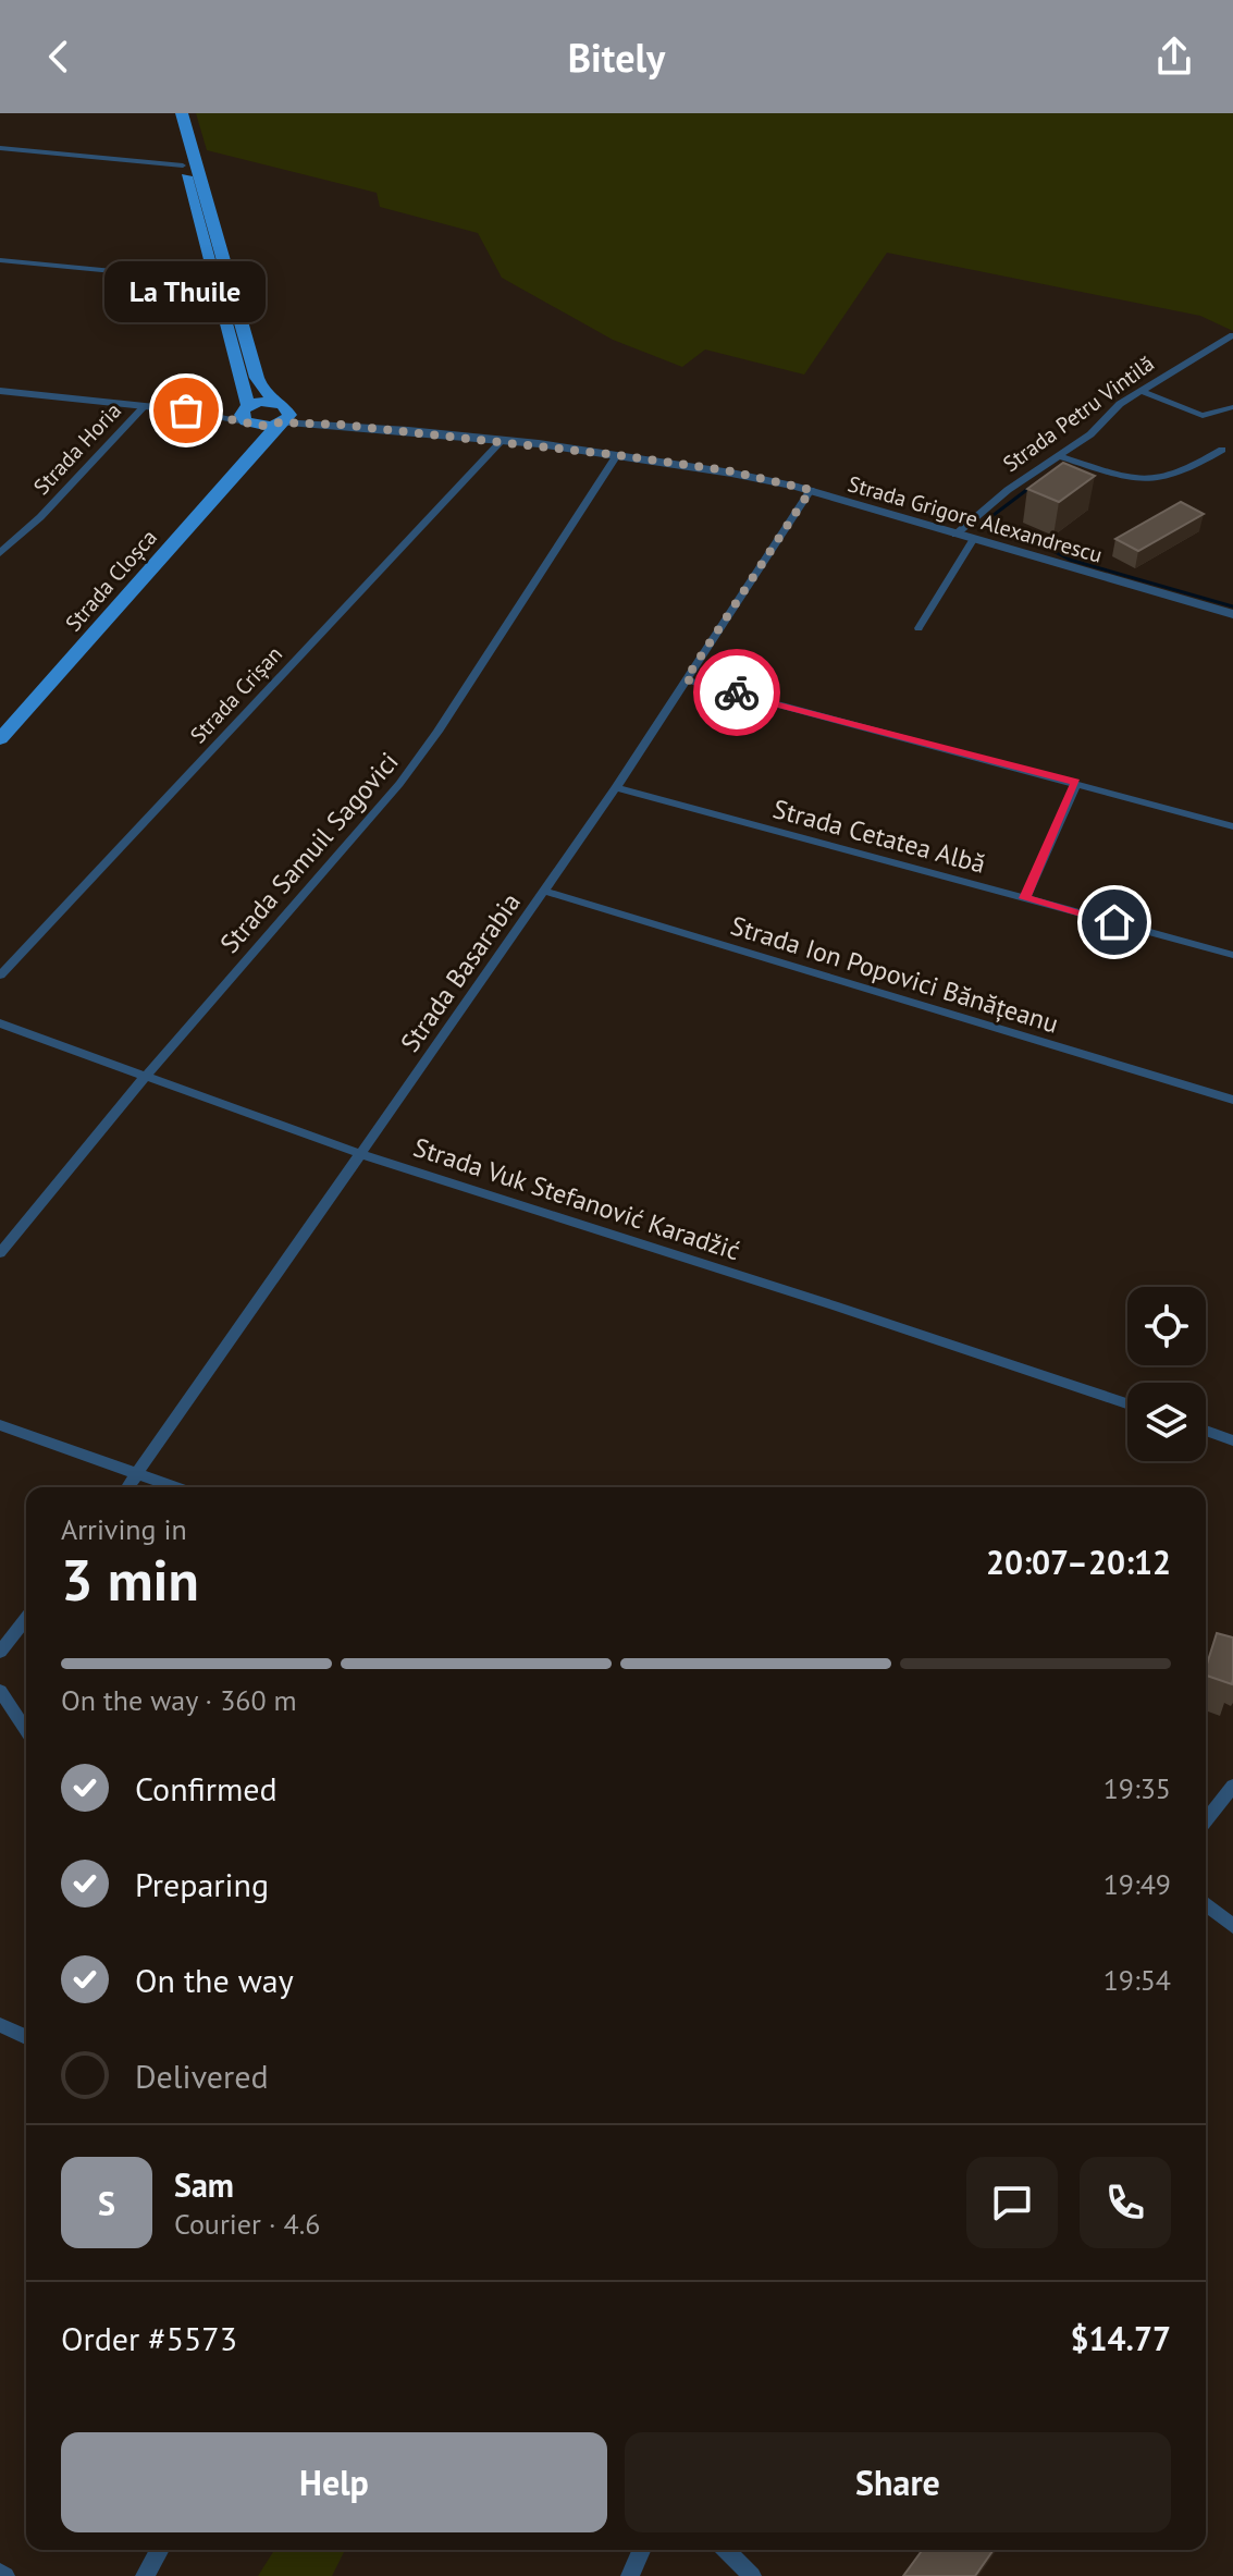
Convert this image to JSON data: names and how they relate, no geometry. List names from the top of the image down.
{
  "streets": {
    "main road": ["Strada Cloșca"],
    "street": [
      "Strada Petru Vintilă",
      "Strada Horia",
      "Strada Grigore Alexandrescu",
      "Strada Crișan",
      "Strada Cetatea Albă",
      "Strada Samuil Sagovici",
      "Strada Basarabia",
      "Strada Ion Popovici Bănățeanu",
      "Strada Vuk Stefanović Karadžić"
    ]
  },
  "crossings": [
    ["Strada Petru Vintilă", "Strada Grigore Alexandrescu"],
    ["Strada Grigore Alexandrescu", "Strada Cloșca"],
    ["Strada Grigore Alexandrescu", "Strada Crișan"],
    ["Strada Grigore Alexandrescu", "Strada Samuil Sagovici"],
    ["Strada Grigore Alexandrescu", "Strada Basarabia"],
    ["Strada Cetatea Albă", "Strada Basarabia"],
    ["Strada Samuil Sagovici", "Strada Vuk Stefanović Karadžić"],
    ["Strada Basarabia", "Strada Ion Popovici Bănățeanu"],
    ["Strada Basarabia", "Strada Vuk Stefanović Karadžić"]
  ],
  "places": ["La Thuile"],
  "page": {
    "header": "Bitely",
    "bubble": "La Thuile",
    "heading": ["3 min", "Arriving in", "20:07–20:12"],
    "panel": [
      "Sam",
      "Courier · 4.6",
      "Order #5573",
      "$14.77"
    ],
    "bar": "On the way · 360 m",
    "list": [
      ["Confirmed", "19:35"],
      ["Preparing", "19:49"],
      ["On the way", "19:54"],
      "Delivered"
    ],
    "round": "S",
    "buttons": ["Help", "Share"]
  }
}
